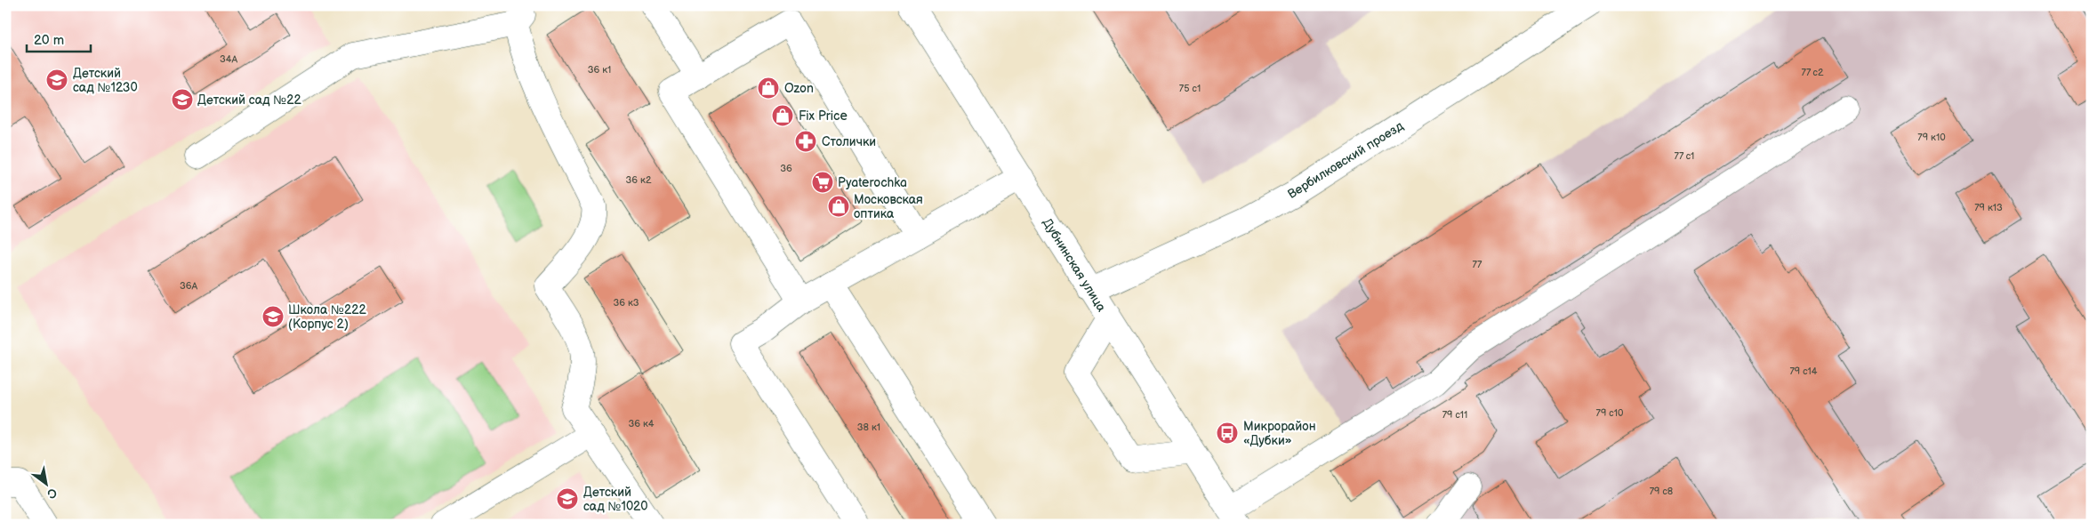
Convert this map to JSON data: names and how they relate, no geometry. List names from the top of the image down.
{
  "streets": {
    "street": ["Вербилковский проезд", "Дубнинская улица"]
  },
  "crossings": [
    ["Вербилковский проезд", "Дубнинская улица"]
  ],
  "places": {
    "school or university": [
      "Детский сад №1230",
      "Детский сад №22",
      "Школа №222 (Корпус 2)",
      "Детский сад №1020"
    ],
    "shop": ["Ozon", "Fix Price", "Московская оптика"],
    "pharmacy": ["Столички"],
    "supermarket": ["Pyaterochka"],
    "bus stop": ["Микрорайон «Дубки»"]
  },
  "house_numbers": [
    "34А",
    "36 к1",
    "77 с2",
    "75 с1",
    "79 к10",
    "77 с1",
    "36",
    "36 к2",
    "79 к13",
    "77",
    "36А",
    "36 к3",
    "79 с14",
    "79 с10",
    "79 с11",
    "36 к4",
    "38 к1",
    "79 с8"
  ],
  "scale_bar": "20 m",
  "north": "bottom right"
}
